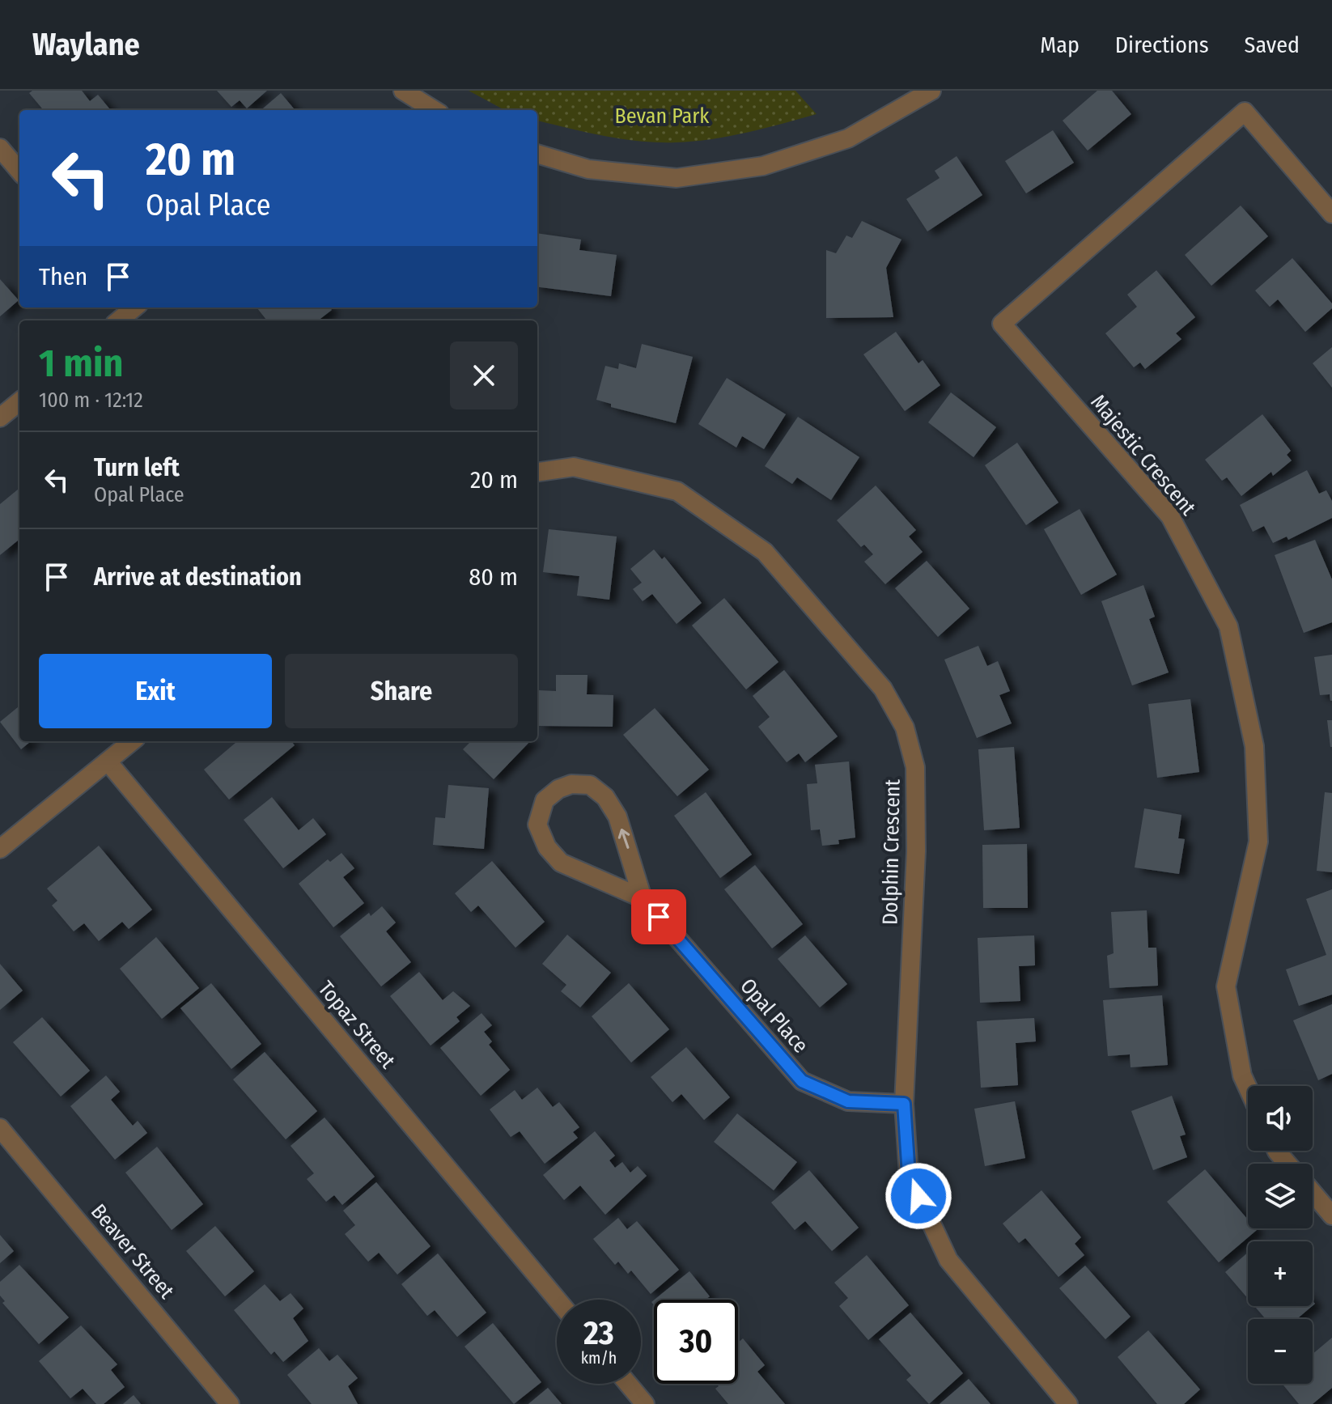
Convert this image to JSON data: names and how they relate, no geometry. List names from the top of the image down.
{
  "streets": {
    "street": [
      "Majestic Crescent",
      "Dolphin Crescent",
      "Opal Place",
      "Topaz Street",
      "Beaver Street"
    ]
  },
  "crossings": [
    ["Dolphin Crescent", "Opal Place"]
  ],
  "parks": ["Bevan Park"],
  "page": {
    "header": "Waylane",
    "nav": ["Map", "Directions", "Saved"],
    "turn": ["20 m", "Opal Place"],
    "then": "Then",
    "heading": ["1 min", "100 m · 12:12"],
    "list": [
      {
        "name": "Turn left",
        "note": "Opal Place",
        "value": "20 m"
      },
      {
        "name": "Arrive at destination",
        "value": "80 m"
      }
    ],
    "buttons": ["Exit", "Share"],
    "map_buttons": ["+", "−"],
    "speed": "23 km/h",
    "limit": "30"
  }
}
